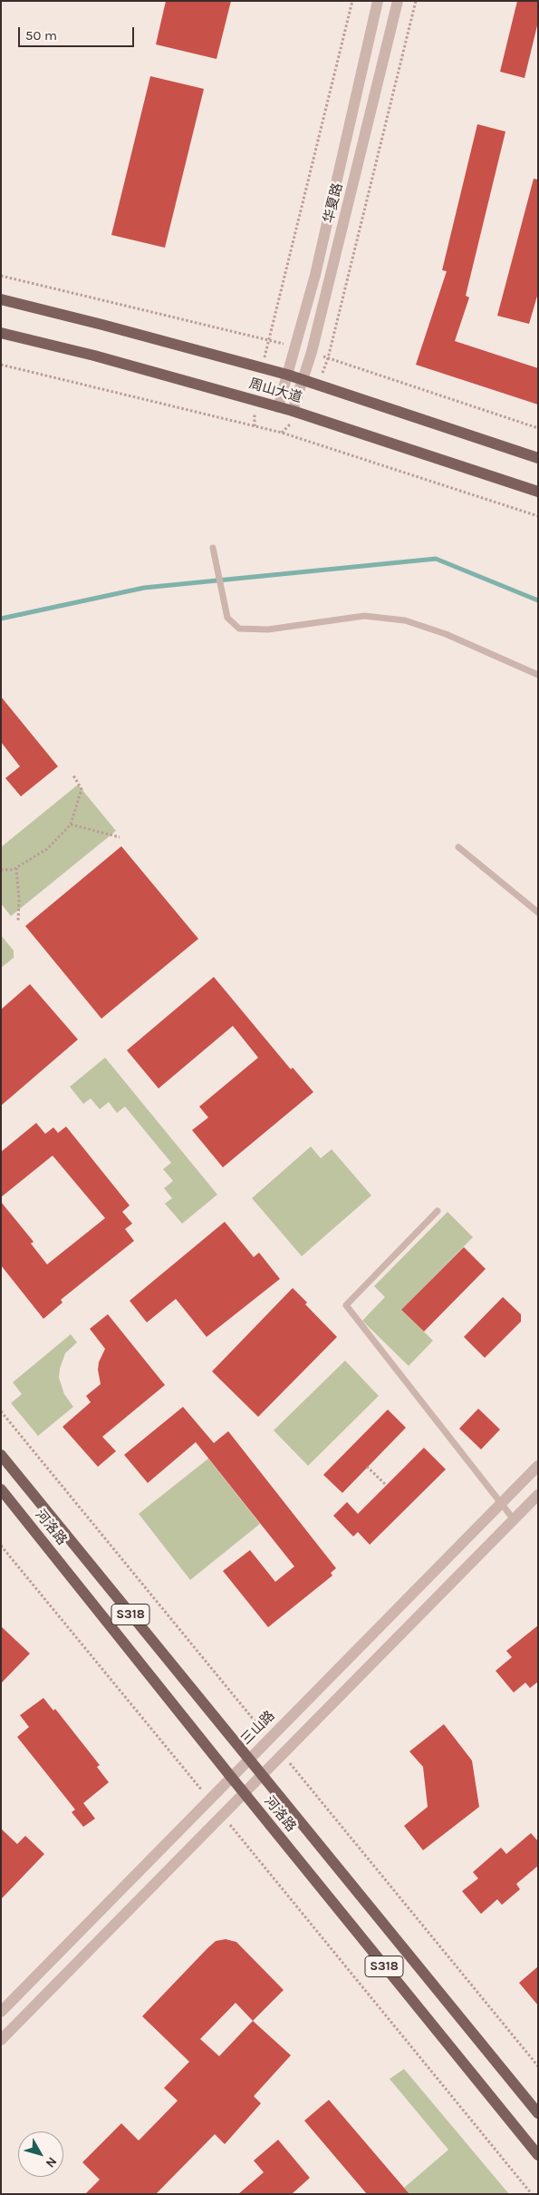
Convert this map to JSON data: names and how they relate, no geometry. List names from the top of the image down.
{
  "streets": {
    "main road": ["周山大道", "河洛路", "S318"],
    "street": ["华夏路", "三山路"]
  },
  "crossings": [
    ["华夏路", "周山大道"],
    ["河洛路", "三山路"]
  ],
  "scale_bar": "50 m",
  "north": "bottom right"
}
